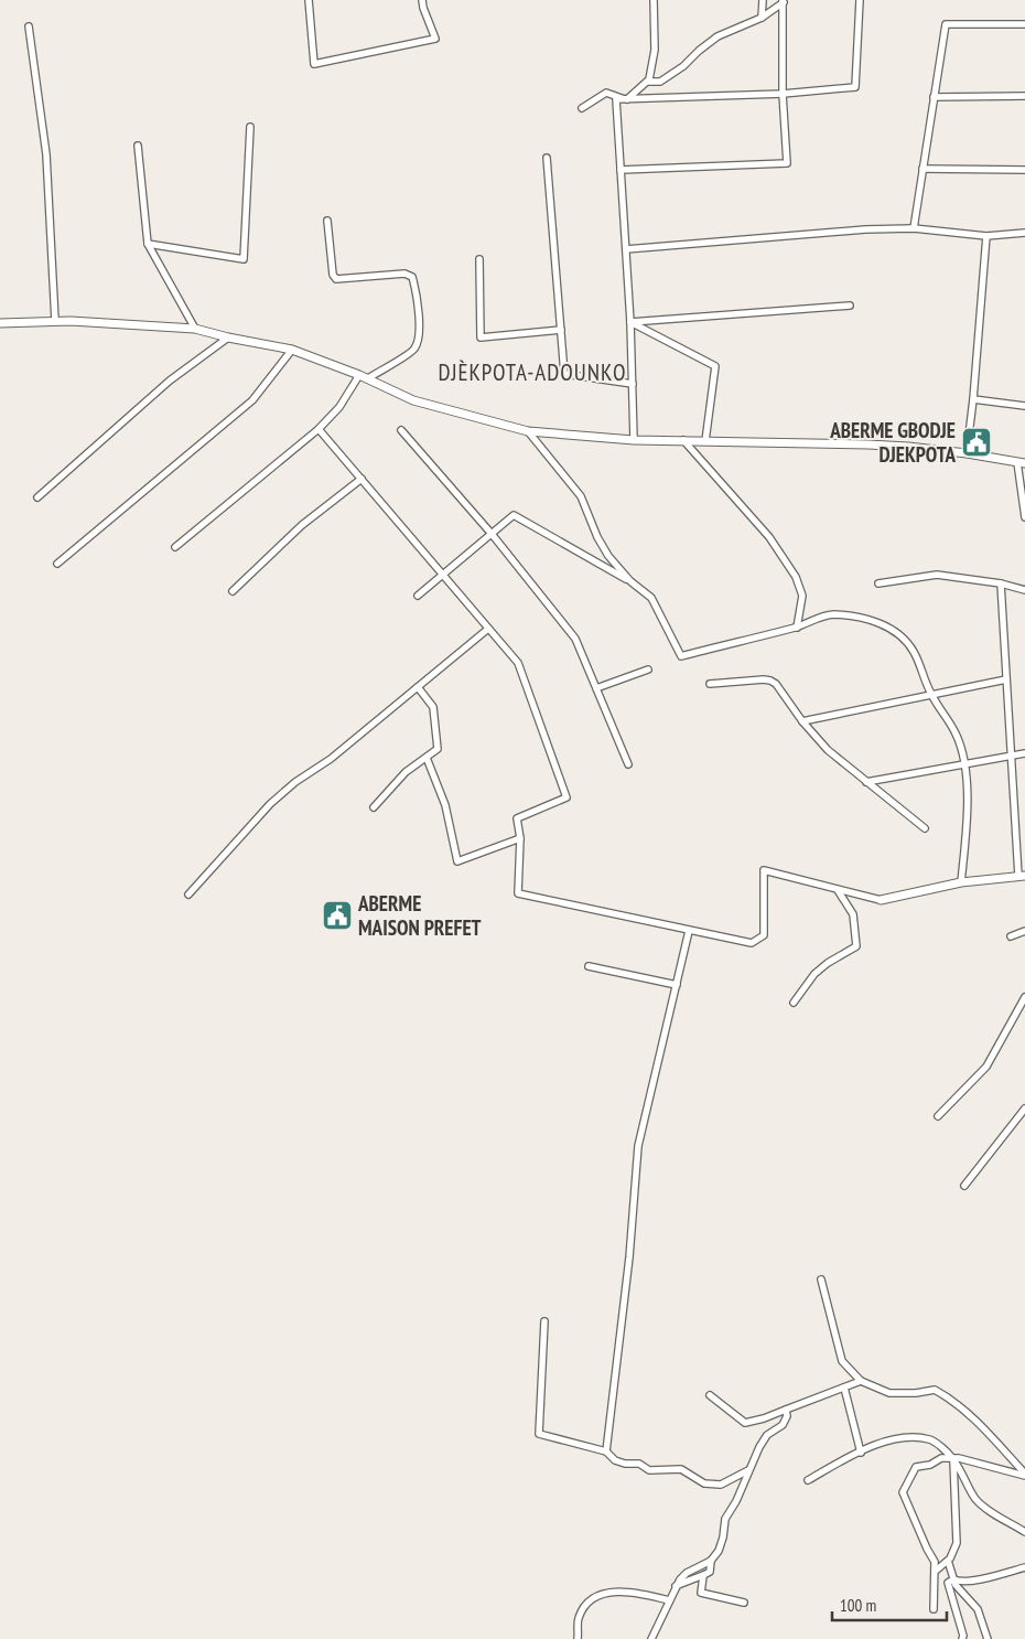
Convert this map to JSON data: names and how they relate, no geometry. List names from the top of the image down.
{
  "districts": ["DJÈKPOTA-ADOUNKO"],
  "places": {
    "public building": ["ABERME GBODJE DJEKPOTA", "ABERME MAISON PREFET"]
  },
  "scale_bar": "100 m"
}
